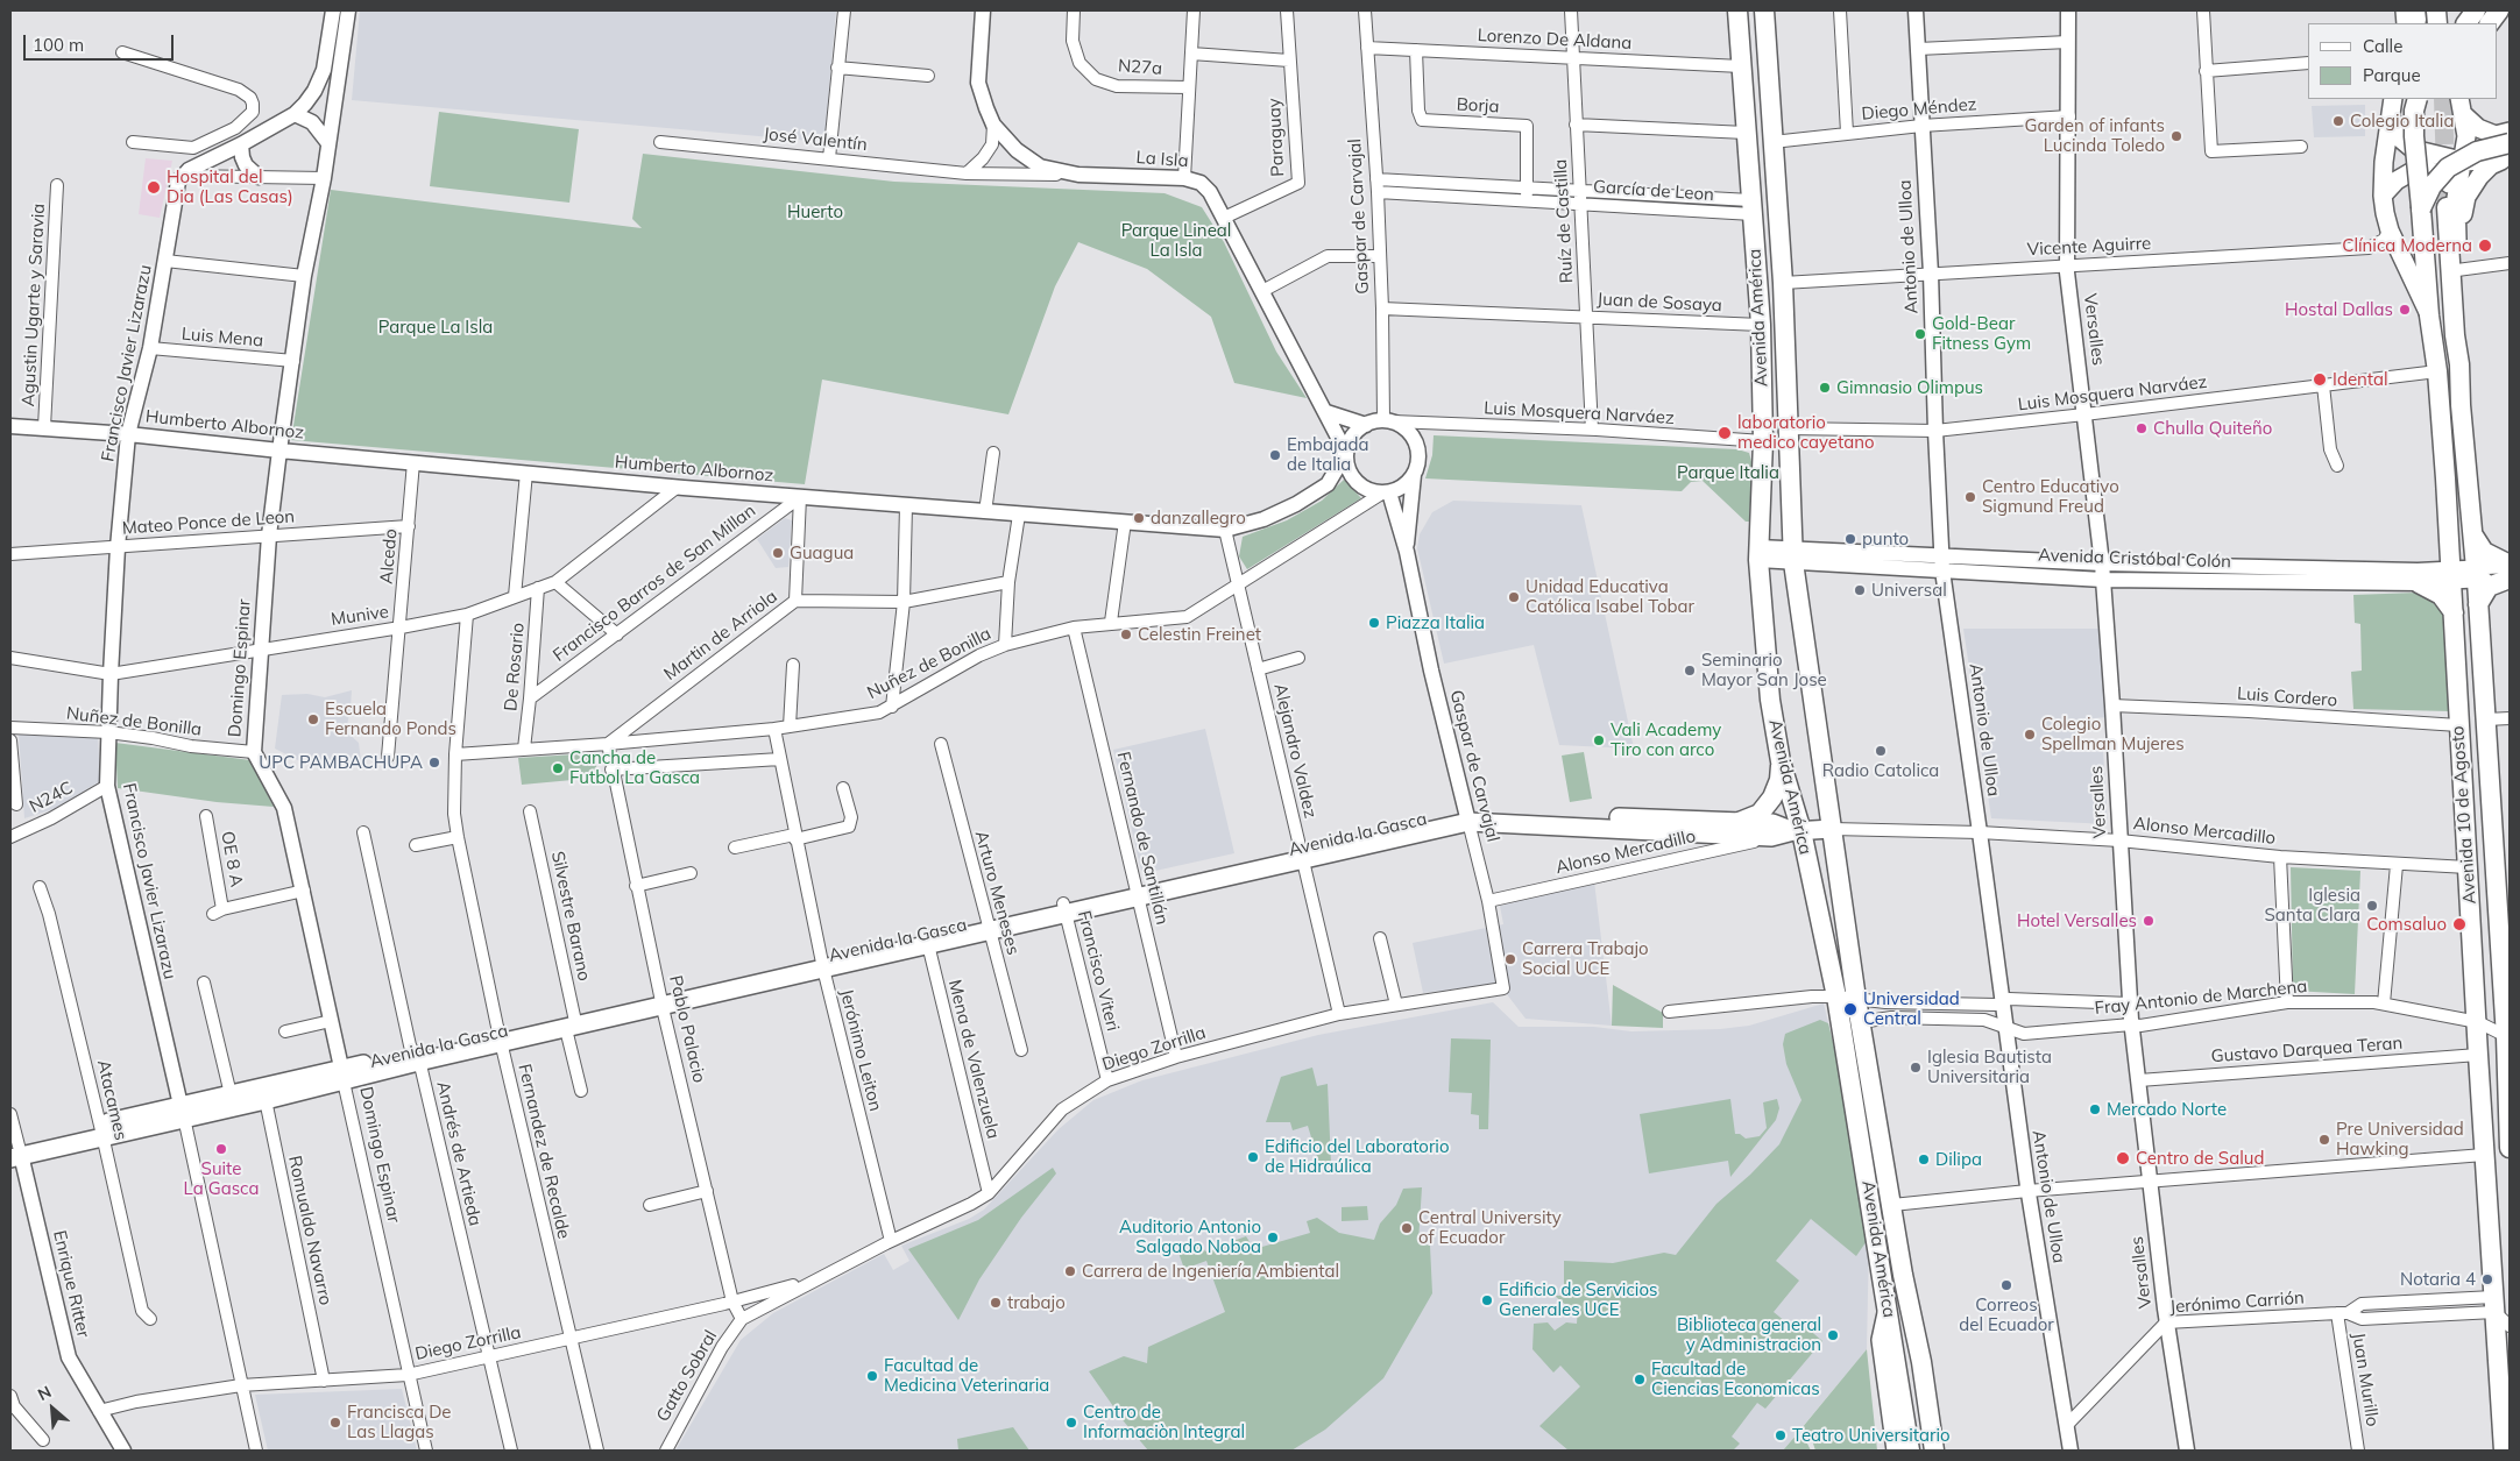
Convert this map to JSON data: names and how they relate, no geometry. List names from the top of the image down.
{
  "streets": {
    "main road": ["Avenida América", "Avenida 10 de Agosto", "Avenida la Gasca"],
    "street": [
      "Lorenzo De Aldana",
      "N27a",
      "Borja",
      "Diego Méndez",
      "Paraguay",
      "José Valentín",
      "La Isla",
      "García de Leon",
      "Gaspar de Carvajal",
      "Ruíz de Castilla",
      "Antonio de Ulloa",
      "Vicente Aguirre",
      "Juan de Sosaya",
      "Agustin Ugarte y Saravia",
      "Versalles",
      "Luis Mena",
      "Francisco Javier Lizarazu",
      "Luis Mosquera Narváez",
      "Humberto Albornoz",
      "Mateo Ponce de Leon",
      "Alcedo",
      "Avenida Cristóbal Colón",
      "Francisco Barros de San Millan",
      "Munive",
      "Martin de Arriola",
      "Nuñez de Bonilla",
      "De Rosario",
      "Domingo Espinar",
      "Luis Cordero",
      "Alejandro Valdez",
      "N24C",
      "Alonso Mercadillo",
      "Fernando de Santillán",
      "OE 8 A",
      "Arturo Meneses",
      "Silvestre Barano",
      "Francisco Viteri",
      "Fray Antonio de Marchena",
      "Pablo Palacio",
      "Diego Zorrilla",
      "Jerónimo Leiton",
      "Gustavo Darquea Teran",
      "Mena de Valenzuela",
      "Atacames",
      "Fernandez de Recalde",
      "Andrés de Artieda",
      "Romualdo Navarro",
      "Enrique Ritter",
      "Jerónimo Carrión",
      "Gatto Sobral",
      "Juan Murillo"
    ]
  },
  "crossings": [
    ["Lorenzo De Aldana", "Borja"],
    ["Lorenzo De Aldana", "Gaspar de Carvajal"],
    ["Lorenzo De Aldana", "Ruíz de Castilla"],
    ["Lorenzo De Aldana", "Avenida América"],
    ["Borja", "García de Leon"],
    ["Diego Méndez", "Antonio de Ulloa"],
    ["Diego Méndez", "Avenida América"],
    ["Diego Méndez", "Versalles"],
    ["Paraguay", "La Isla"],
    ["José Valentín", "La Isla"],
    ["La Isla", "Gaspar de Carvajal"],
    ["La Isla", "Luis Mosquera Narváez"],
    ["La Isla", "Humberto Albornoz"],
    ["La Isla", "Nuñez de Bonilla"],
    ["García de Leon", "Gaspar de Carvajal"],
    ["García de Leon", "Ruíz de Castilla"],
    ["García de Leon", "Avenida América"],
    ["Gaspar de Carvajal", "Juan de Sosaya"],
    ["Gaspar de Carvajal", "Luis Mosquera Narváez"],
    ["Gaspar de Carvajal", "Humberto Albornoz"],
    ["Gaspar de Carvajal", "Nuñez de Bonilla"],
    ["Gaspar de Carvajal", "Alonso Mercadillo"],
    ["Gaspar de Carvajal", "Avenida la Gasca"],
    ["Gaspar de Carvajal", "Diego Zorrilla"],
    ["Ruíz de Castilla", "Juan de Sosaya"],
    ["Ruíz de Castilla", "Luis Mosquera Narváez"],
    ["Antonio de Ulloa", "Vicente Aguirre"],
    ["Antonio de Ulloa", "Luis Mosquera Narváez"],
    ["Antonio de Ulloa", "Avenida Cristóbal Colón"],
    ["Antonio de Ulloa", "Alonso Mercadillo"],
    ["Antonio de Ulloa", "Fray Antonio de Marchena"],
    ["Antonio de Ulloa", "Jerónimo Carrión"],
    ["Vicente Aguirre", "Avenida América"],
    ["Vicente Aguirre", "Versalles"],
    ["Vicente Aguirre", "Avenida 10 de Agosto"],
    ["Juan de Sosaya", "Avenida América"],
    ["Agustin Ugarte y Saravia", "Humberto Albornoz"],
    ["Avenida América", "Luis Mosquera Narváez"],
    ["Avenida América", "Avenida Cristóbal Colón"],
    ["Avenida América", "Alonso Mercadillo"],
    ["Avenida América", "Avenida la Gasca"],
    ["Avenida América", "Fray Antonio de Marchena"],
    ["Versalles", "Luis Mosquera Narváez"],
    ["Versalles", "Avenida Cristóbal Colón"],
    ["Versalles", "Luis Cordero"],
    ["Versalles", "Alonso Mercadillo"],
    ["Versalles", "Fray Antonio de Marchena"],
    ["Versalles", "Gustavo Darquea Teran"],
    ["Versalles", "Jerónimo Carrión"],
    ["Luis Mena", "Francisco Javier Lizarazu"],
    ["Luis Mena", "Domingo Espinar"],
    ["Francisco Javier Lizarazu", "Humberto Albornoz"],
    ["Francisco Javier Lizarazu", "Mateo Ponce de Leon"],
    ["Francisco Javier Lizarazu", "Munive"],
    ["Francisco Javier Lizarazu", "Nuñez de Bonilla"],
    ["Francisco Javier Lizarazu", "N24C"],
    ["Francisco Javier Lizarazu", "Avenida la Gasca"],
    ["Francisco Javier Lizarazu", "Diego Zorrilla"],
    ["Luis Mosquera Narváez", "Humberto Albornoz"],
    ["Luis Mosquera Narváez", "Nuñez de Bonilla"],
    ["Luis Mosquera Narváez", "Avenida 10 de Agosto"],
    ["Humberto Albornoz", "Alcedo"],
    ["Humberto Albornoz", "Francisco Barros de San Millan"],
    ["Humberto Albornoz", "Munive"],
    ["Humberto Albornoz", "Nuñez de Bonilla"],
    ["Humberto Albornoz", "Domingo Espinar"],
    ["Humberto Albornoz", "Alejandro Valdez"],
    ["Mateo Ponce de Leon", "Alcedo"],
    ["Mateo Ponce de Leon", "Domingo Espinar"],
    ["Alcedo", "Munive"],
    ["Avenida Cristóbal Colón", "Avenida 10 de Agosto"],
    ["Francisco Barros de San Millan", "De Rosario"],
    ["Munive", "De Rosario"],
    ["Munive", "Domingo Espinar"],
    ["Munive", "Fernandez de Recalde"],
    ["Martin de Arriola", "Nuñez de Bonilla"],
    ["Martin de Arriola", "Pablo Palacio"],
    ["Nuñez de Bonilla", "De Rosario"],
    ["Nuñez de Bonilla", "Domingo Espinar"],
    ["Nuñez de Bonilla", "Alejandro Valdez"],
    ["Nuñez de Bonilla", "Fernando de Santillán"],
    ["Nuñez de Bonilla", "Pablo Palacio"],
    ["Nuñez de Bonilla", "Jerónimo Leiton"],
    ["Nuñez de Bonilla", "Fernandez de Recalde"],
    ["Domingo Espinar", "Avenida la Gasca"],
    ["Domingo Espinar", "OE 8 A"],
    ["Domingo Espinar", "Diego Zorrilla"],
    ["Luis Cordero", "Avenida 10 de Agosto"],
    ["Alejandro Valdez", "Avenida la Gasca"],
    ["Alejandro Valdez", "Diego Zorrilla"],
    ["Avenida 10 de Agosto", "Alonso Mercadillo"],
    ["Avenida 10 de Agosto", "Fray Antonio de Marchena"],
    ["Avenida 10 de Agosto", "Gustavo Darquea Teran"],
    ["Avenida 10 de Agosto", "Jerónimo Carrión"],
    ["Alonso Mercadillo", "Avenida la Gasca"],
    ["Avenida la Gasca", "Fernando de Santillán"],
    ["Avenida la Gasca", "Arturo Meneses"],
    ["Avenida la Gasca", "Silvestre Barano"],
    ["Avenida la Gasca", "Francisco Viteri"],
    ["Avenida la Gasca", "Pablo Palacio"],
    ["Avenida la Gasca", "Jerónimo Leiton"],
    ["Avenida la Gasca", "Mena de Valenzuela"],
    ["Avenida la Gasca", "Atacames"],
    ["Avenida la Gasca", "Fernandez de Recalde"],
    ["Avenida la Gasca", "Andrés de Artieda"],
    ["Avenida la Gasca", "Romualdo Navarro"],
    ["Avenida la Gasca", "Enrique Ritter"],
    ["Fernando de Santillán", "Diego Zorrilla"],
    ["Francisco Viteri", "Diego Zorrilla"],
    ["Pablo Palacio", "Diego Zorrilla"],
    ["Pablo Palacio", "Gatto Sobral"],
    ["Diego Zorrilla", "Jerónimo Leiton"],
    ["Diego Zorrilla", "Mena de Valenzuela"],
    ["Diego Zorrilla", "Fernandez de Recalde"],
    ["Diego Zorrilla", "Andrés de Artieda"],
    ["Diego Zorrilla", "Romualdo Navarro"],
    ["Diego Zorrilla", "Enrique Ritter"],
    ["Diego Zorrilla", "Gatto Sobral"],
    ["Jerónimo Carrión", "Juan Murillo"]
  ],
  "parks": [
    "Huerto",
    "Parque Lineal La Isla",
    "Parque La Isla",
    "Parque Italia"
  ],
  "places": [
    "Colegio Italia",
    "Garden of infants Lucinda Toledo",
    "Hospital del Dia (Las Casas)",
    "Clínica Moderna",
    "Hostal Dallas",
    "Gold-Bear Fitness Gym",
    "Idental",
    "Gimnasio Olimpus",
    "Chulla Quiteño",
    "laboratorio medico cayetano",
    "Embajada de Italia",
    "Centro Educativo Sigmund Freud",
    "danzallegro",
    "punto",
    "Guagua",
    "Universal",
    "Unidad Educativa Católica Isabel Tobar",
    "Piazza Italia",
    "Celestin Freinet",
    "Seminario Mayor San Jose",
    "Escuela Fernando Ponds",
    "Colegio Spellman Mujeres",
    "Vali Academy Tiro con arco",
    "Radio Catolica",
    "UPC PAMBACHUPA",
    "Cancha de Futbol La Gasca",
    "Iglesia Santa Clara",
    "Hotel Versalles",
    "Comsaluo",
    "Carrera Trabajo Social UCE",
    "Universidad Central",
    "Iglesia Bautista Universitaria",
    "Mercado Norte",
    "Pre Universidad Hawking",
    "Suite La Gasca",
    "Edificio del Laboratorio de Hidraúlica",
    "Centro de Salud",
    "Dilipa",
    "Central University of Ecuador",
    "Auditorio Antonio Salgado Noboa",
    "Carrera de Ingeniería Ambiental",
    "Notaria 4",
    "Correos del Ecuador",
    "Edificio de Servicios Generales UCE",
    "trabajo",
    "Biblioteca general y Administracion",
    "Facultad de Medicina Veterinaria",
    "Facultad de Ciencias Economicas",
    "Francisca De Las Llagas",
    "Centro de Informaciòn Integral",
    "Teatro Universitario"
  ],
  "legend": ["Calle", "Parque"],
  "scale_bar": "100 m",
  "north": "top left"
}
